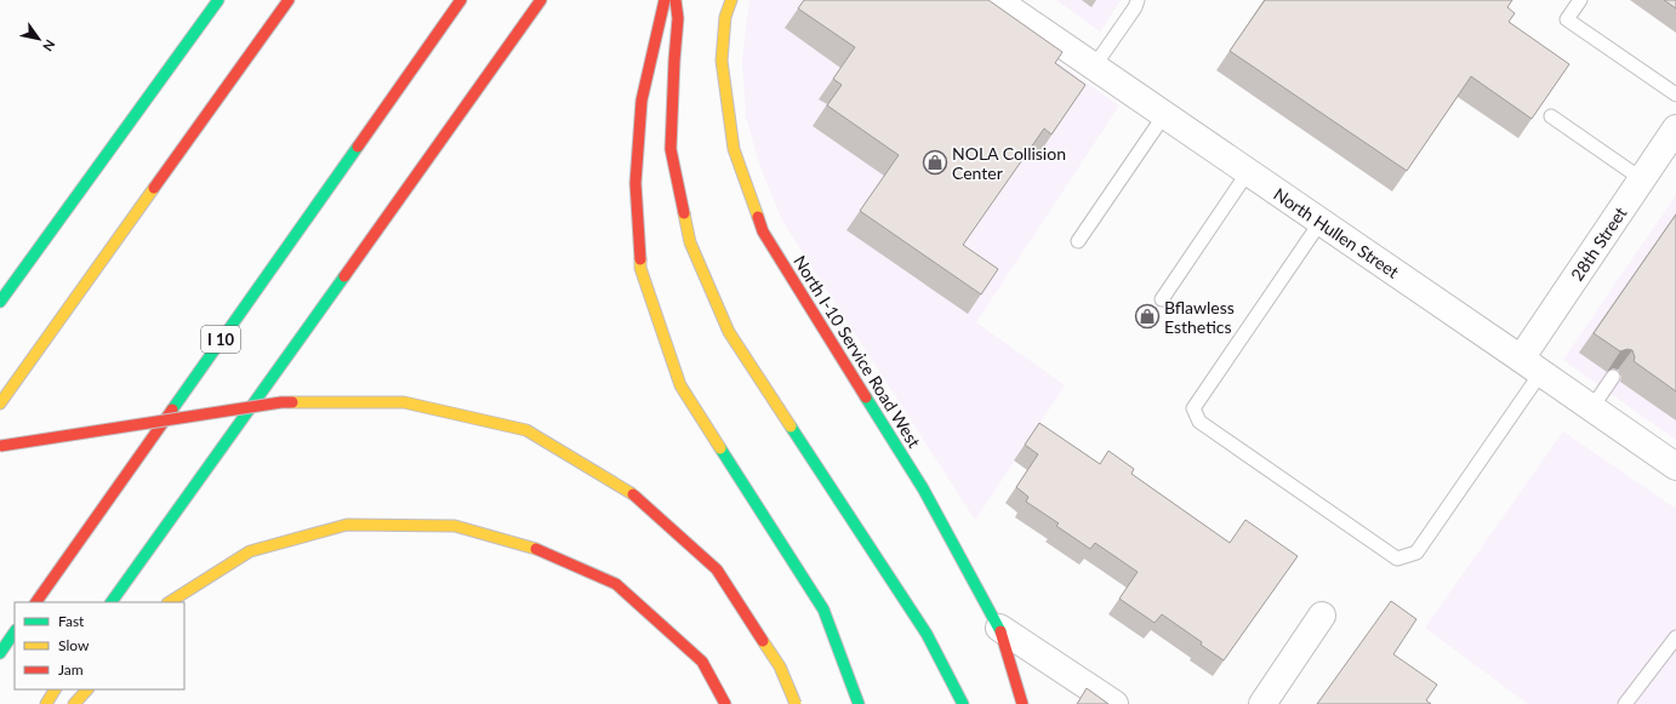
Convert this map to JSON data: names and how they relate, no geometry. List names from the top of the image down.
{
  "streets": {
    "main road": ["I 10", "North I-10 Service Road West"],
    "street": ["North Hullen Street", "28th Street"]
  },
  "crossings": [
    ["North Hullen Street", "28th Street"]
  ],
  "places": {
    "shop": ["NOLA Collision Center", "Bflawless Esthetics"]
  },
  "legend": ["Fast", "Slow", "Jam"],
  "north": "bottom right"
}
